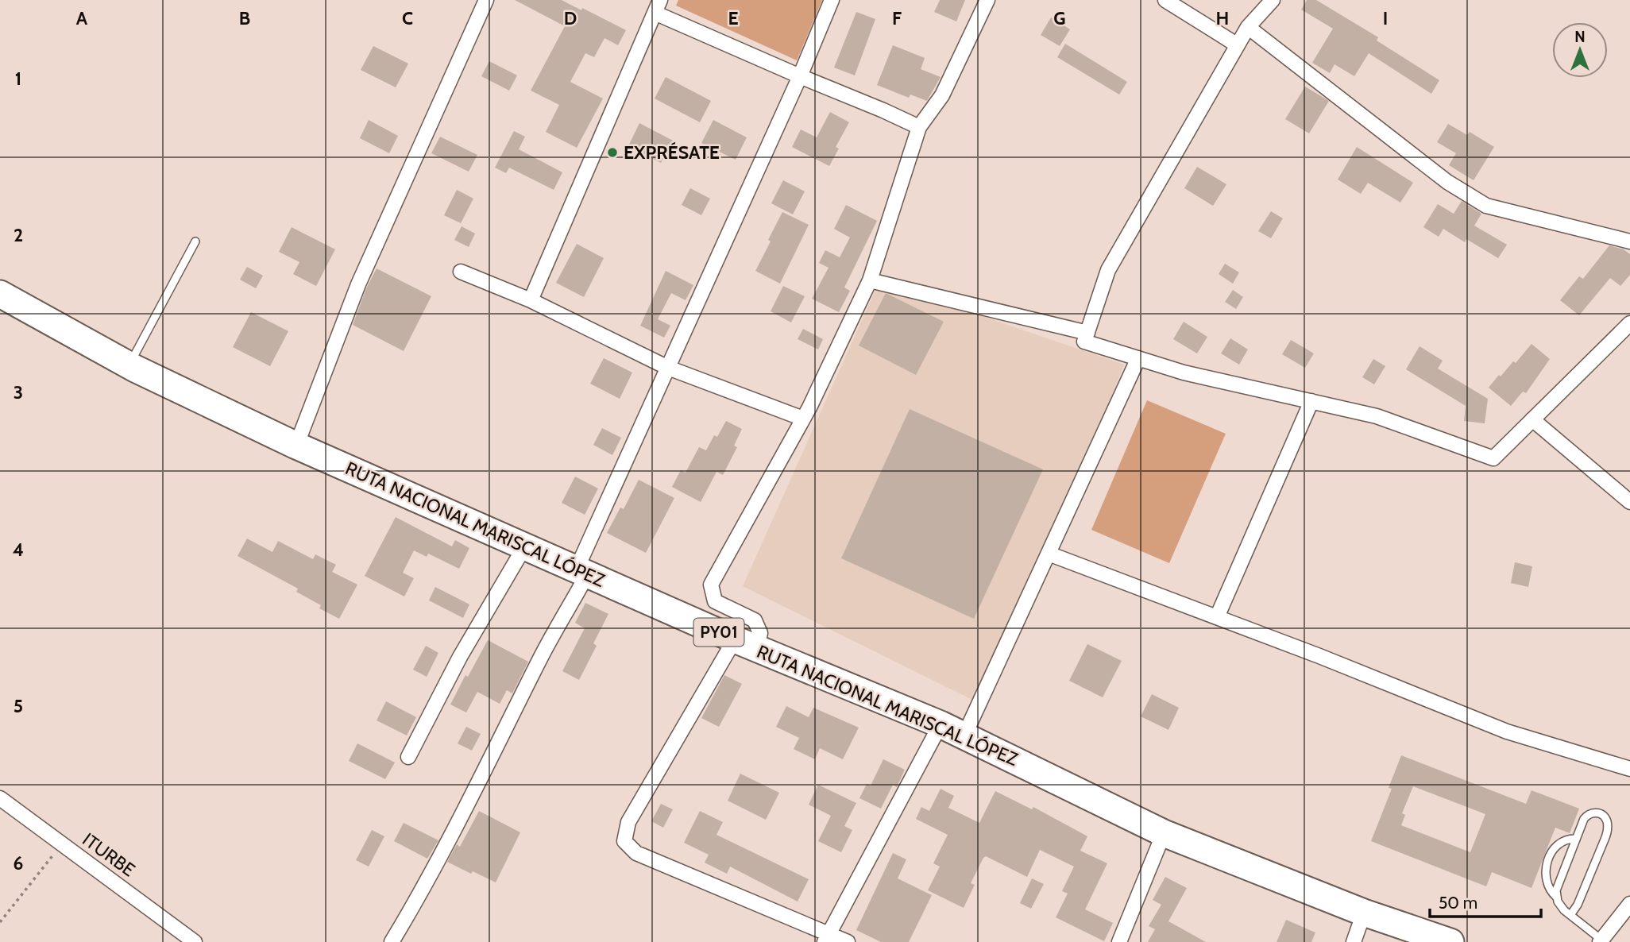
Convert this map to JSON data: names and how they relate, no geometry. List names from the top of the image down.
{
  "streets": {
    "highway": ["RUTA NACIONAL MARISCAL LÓPEZ", "PY01"],
    "street": ["ITURBE"]
  },
  "places": ["EXPRÉSATE"],
  "scale_bar": "50 m",
  "north": "top",
  "grid": {
    "columns": [
      "A",
      "B",
      "C",
      "D",
      "E",
      "F",
      "G",
      "H",
      "I"
    ],
    "rows": [
      "1",
      "2",
      "3",
      "4",
      "5",
      "6"
    ]
  }
}
